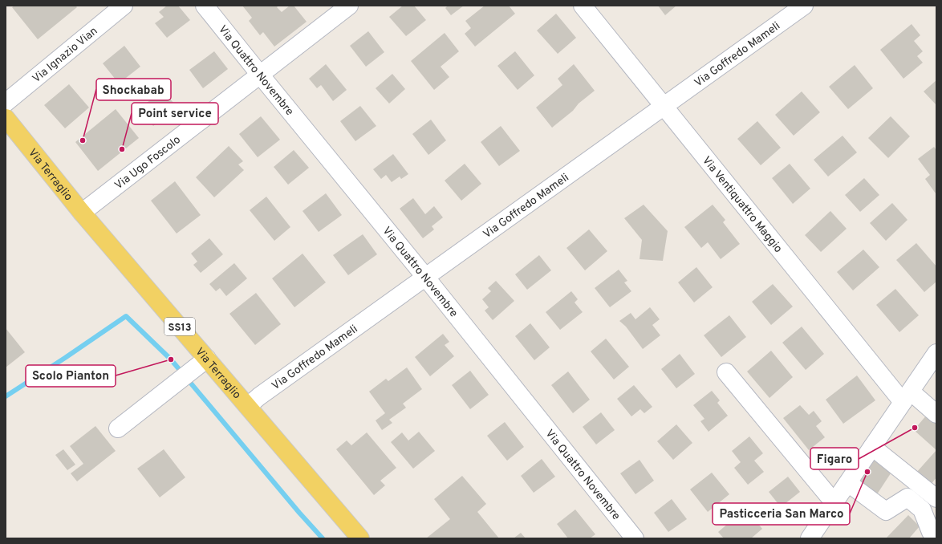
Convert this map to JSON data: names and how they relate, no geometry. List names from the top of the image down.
{
  "streets": {
    "main road": ["Via Terraglio", "SS13"],
    "street": [
      "Via Ignazio Vian",
      "Via Goffredo Mameli",
      "Via Quattro Novembre",
      "Via Ugo Foscolo",
      "Via Ventiquattro Maggio"
    ]
  },
  "crossings": [
    ["Via Goffredo Mameli", "Via Quattro Novembre"],
    ["Via Goffredo Mameli", "Via Terraglio"],
    ["Via Goffredo Mameli", "Via Ventiquattro Maggio"],
    ["Via Quattro Novembre", "Via Ugo Foscolo"],
    ["Via Ugo Foscolo", "Via Terraglio"]
  ],
  "places": [
    "Shockabab",
    "Point service",
    "Scolo Pianton",
    "Figaro",
    "Pasticceria San Marco"
  ]
}
